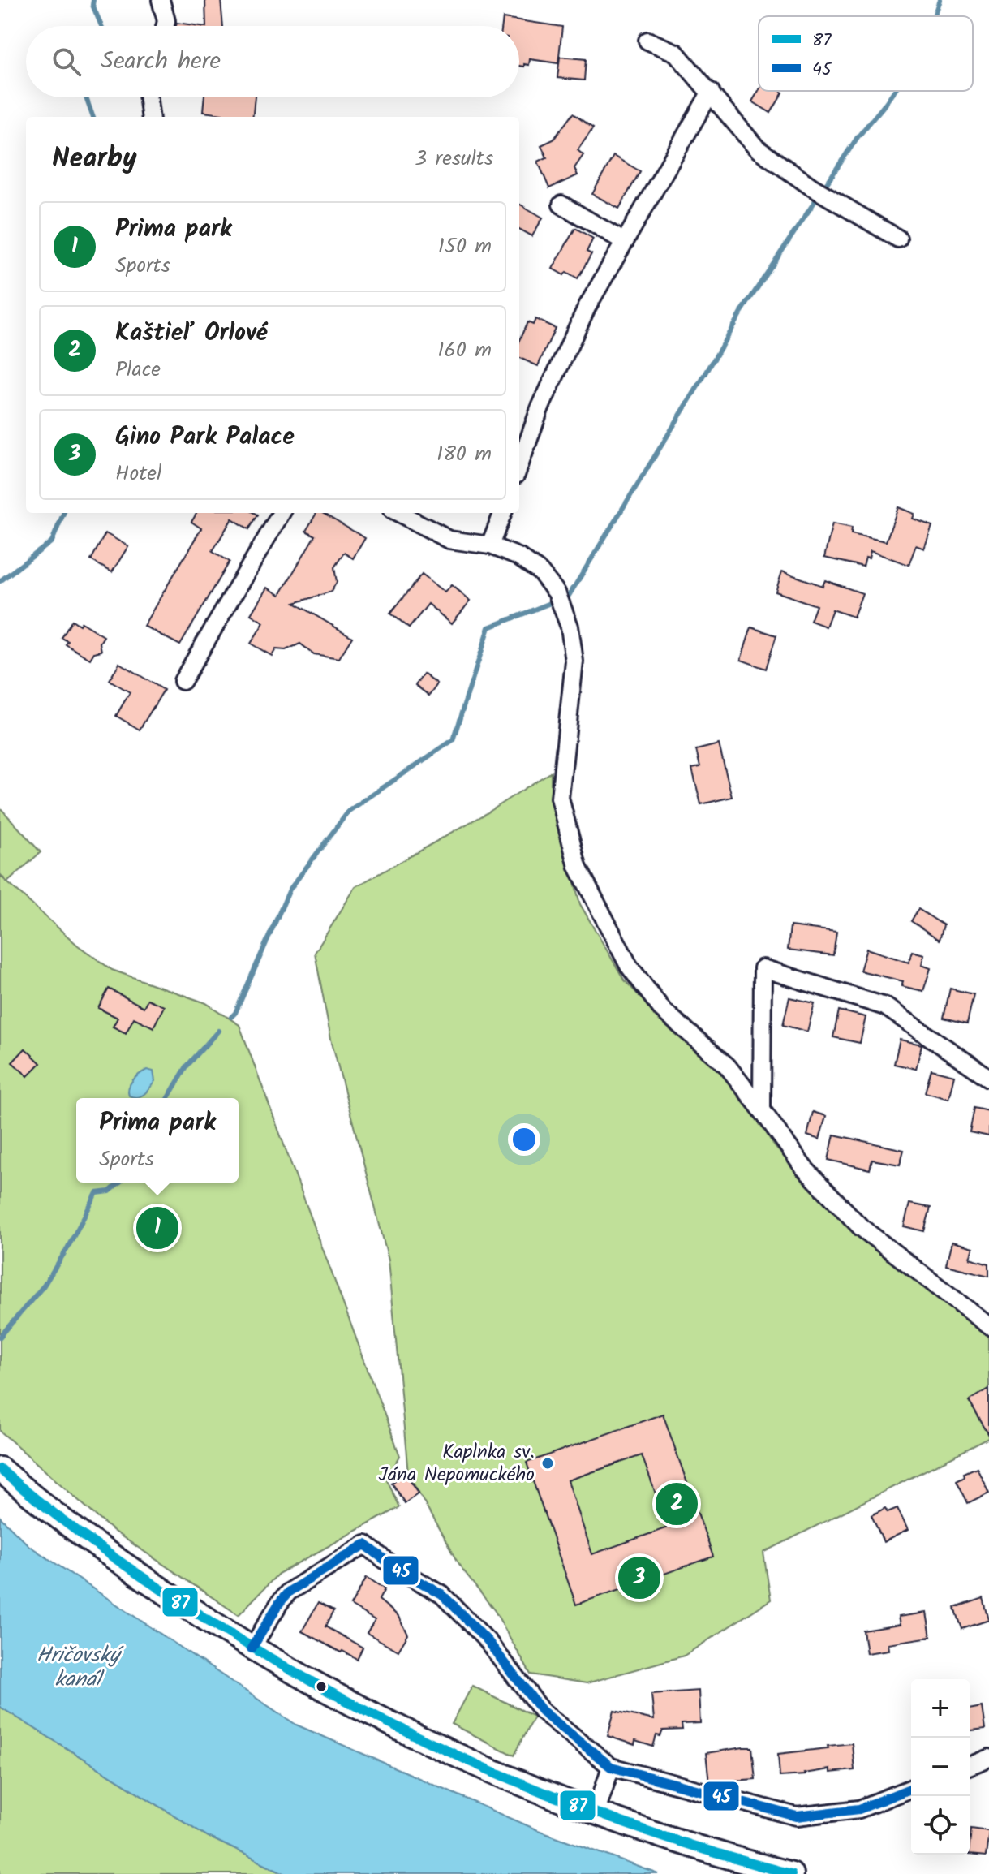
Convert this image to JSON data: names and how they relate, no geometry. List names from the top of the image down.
{
  "water": ["Hričovský kanál"],
  "places": ["Kaplnka sv. Jána Nepomuckého"],
  "lines": ["transit line 87", "transit line 45"],
  "legend": ["87", "45"],
  "page": {
    "search": "Search here",
    "heading": ["Nearby", "3 results"],
    "list": [
      {
        "mark": "1",
        "name": "Prima park",
        "note": "Sports",
        "value": "150 m"
      },
      {
        "mark": "2",
        "name": "Kaštieľ Orlové",
        "note": "Place",
        "value": "160 m"
      },
      {
        "mark": "3",
        "name": "Gino Park Palace",
        "note": "Hotel",
        "value": "180 m"
      }
    ],
    "popup": ["Prima park", "Sports"],
    "pins": ["1", "2", "3"],
    "map_buttons": ["+", "−"]
  }
}
